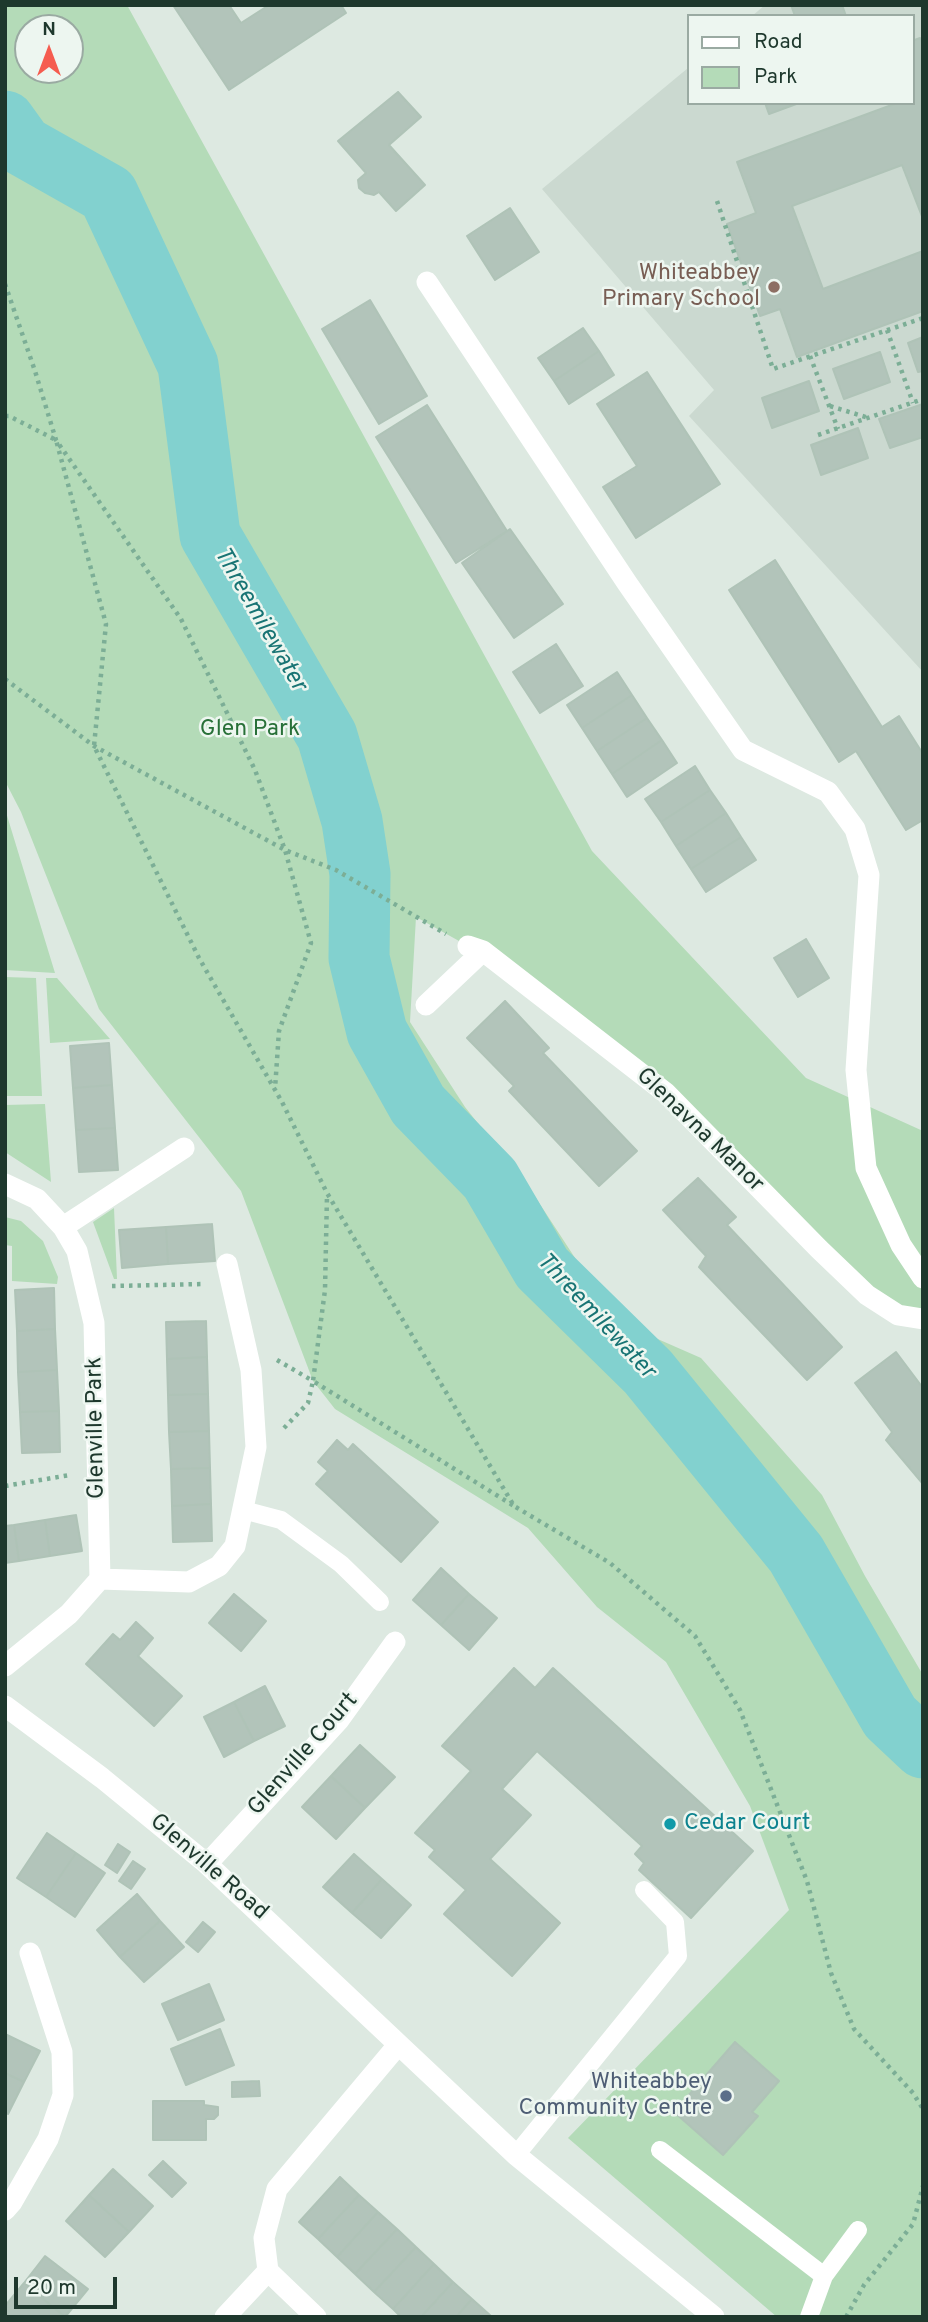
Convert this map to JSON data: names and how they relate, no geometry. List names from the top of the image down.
{
  "streets": {
    "street": [
      "Glenavna Manor",
      "Glenville Park",
      "Glenville Court",
      "Glenville Road"
    ]
  },
  "crossings": [
    ["Glenville Court", "Glenville Road"]
  ],
  "water": ["Threemilewater"],
  "parks": ["Glen Park"],
  "places": ["Whiteabbey Primary School", "Cedar Court", "Whiteabbey Community Centre"],
  "legend": ["Road", "Park"],
  "scale_bar": "20 m",
  "north": "top"
}
